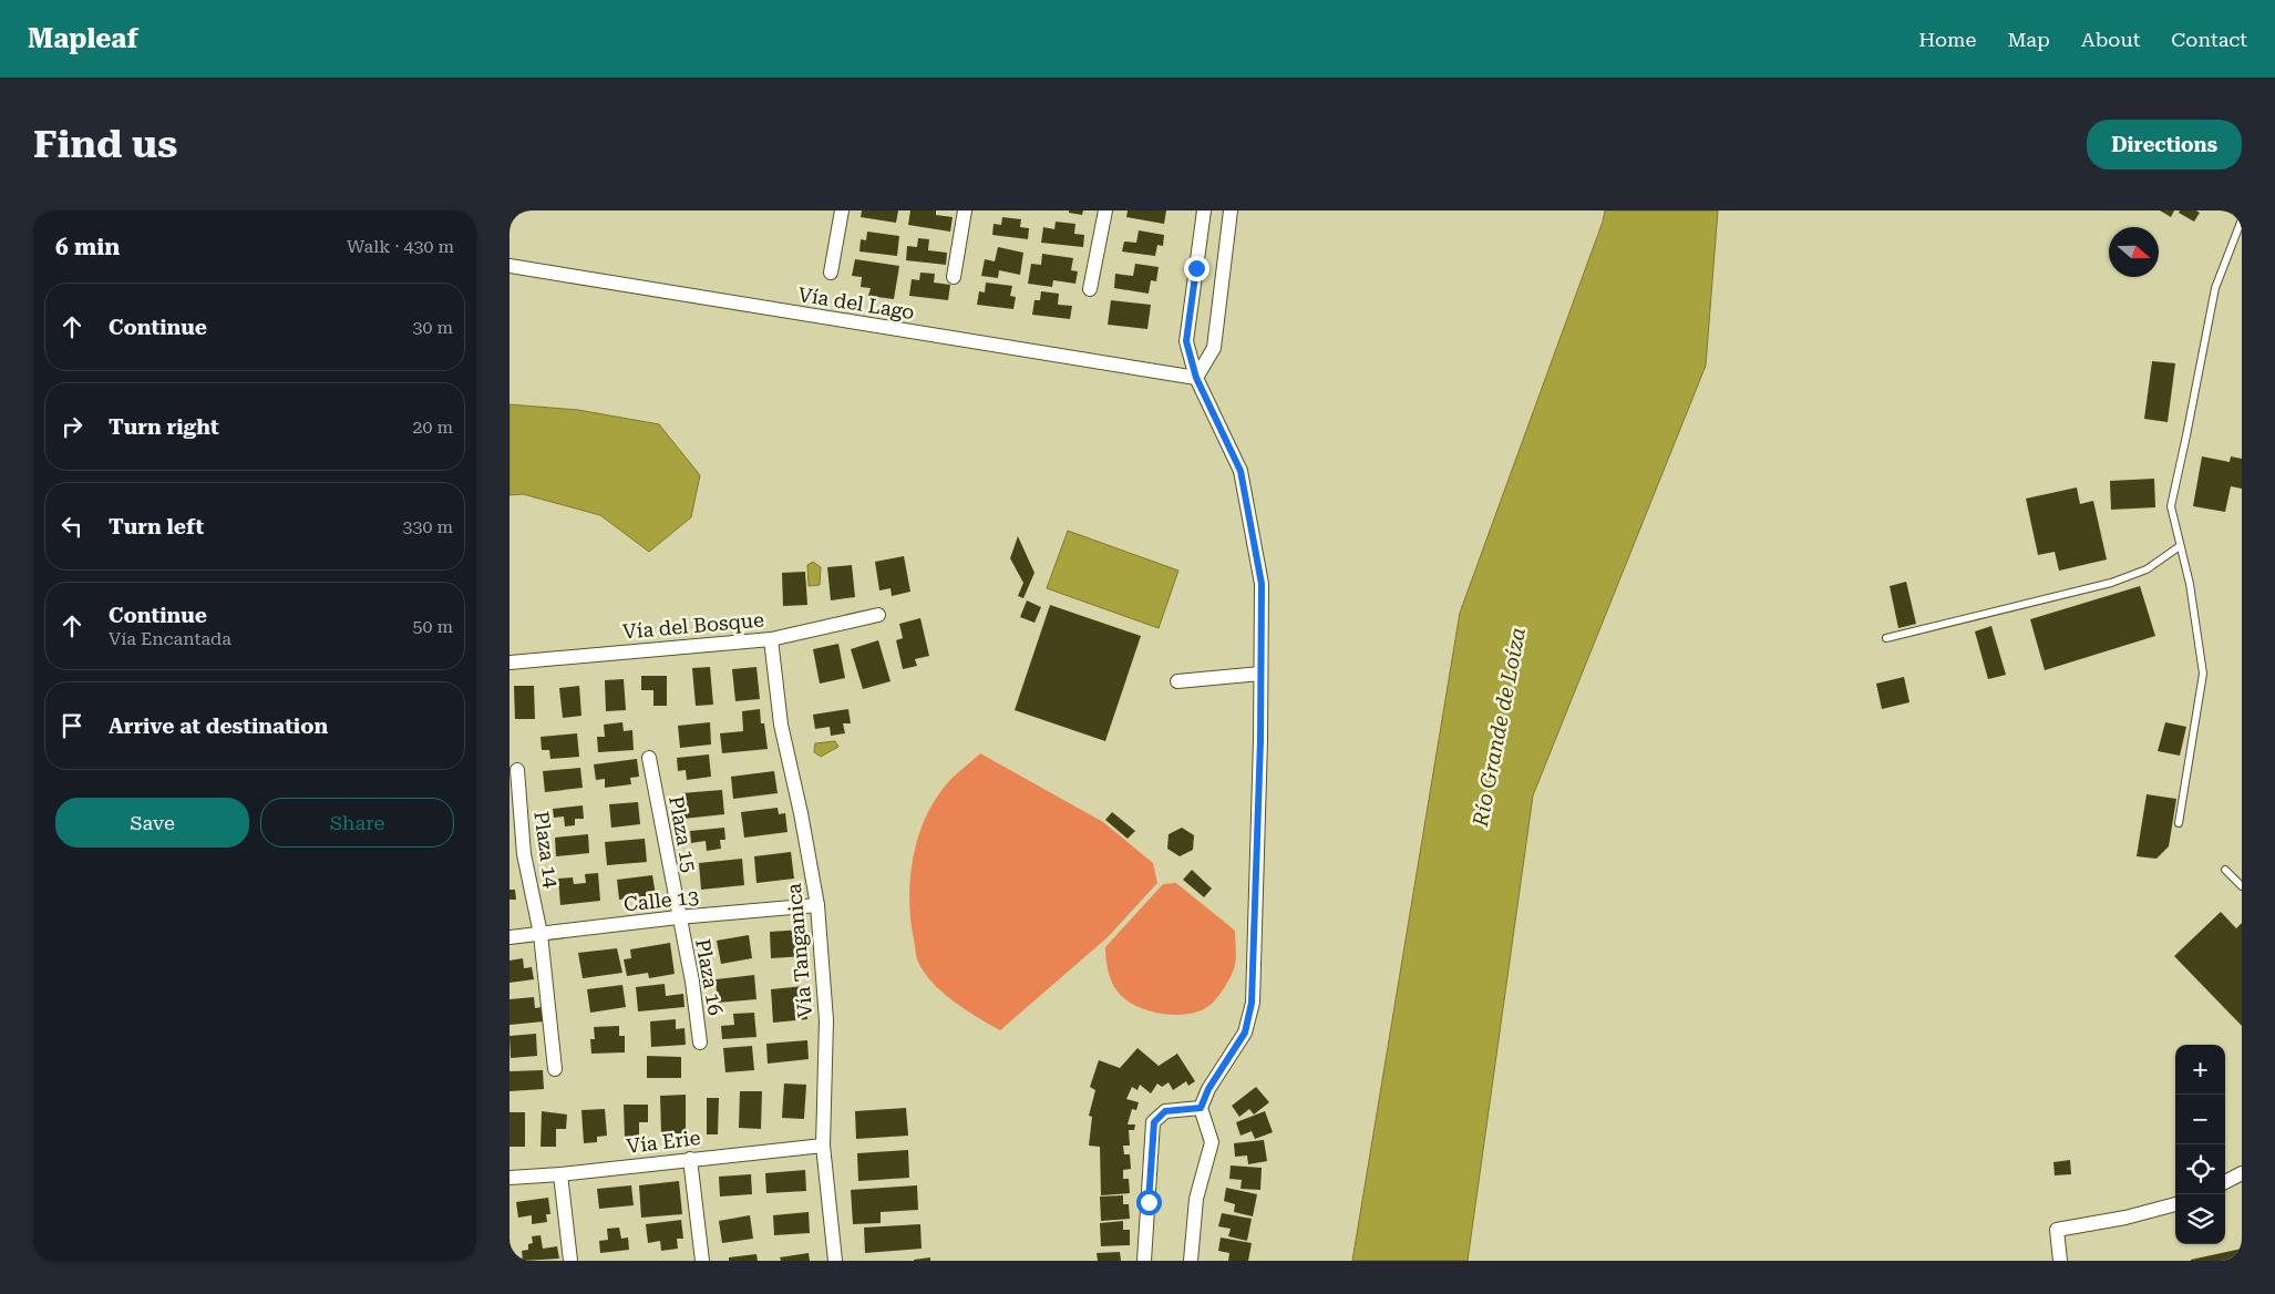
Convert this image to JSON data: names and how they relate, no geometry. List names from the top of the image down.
{
  "streets": {
    "street": [
      "Vía del Lago",
      "Vía del Bosque",
      "Plaza 15",
      "Plaza 14",
      "Calle 13",
      "Vía Tanganica",
      "Plaza 16",
      "Vía Erie"
    ]
  },
  "crossings": [
    ["Vía del Bosque", "Vía Tanganica"],
    ["Plaza 15", "Calle 13"],
    ["Plaza 15", "Plaza 16"],
    ["Plaza 14", "Calle 13"],
    ["Calle 13", "Vía Tanganica"],
    ["Calle 13", "Plaza 16"],
    ["Vía Tanganica", "Vía Erie"]
  ],
  "water": ["Río Grande de Loíza"],
  "north": "right",
  "page": {
    "header": "Mapleaf",
    "nav": [
      "Home",
      "Map",
      "About",
      "Contact"
    ],
    "buttons": [
      "Directions",
      ["Save", "Share"]
    ],
    "title": "Find us",
    "heading": ["6 min", "Walk · 430 m"],
    "list": [
      ["Continue", "30 m"],
      ["Turn right", "20 m"],
      ["Turn left", "330 m"],
      ["Continue", "Vía Encantada", "50 m"],
      "Arrive at destination"
    ],
    "map_buttons": ["+", "−"]
  }
}
